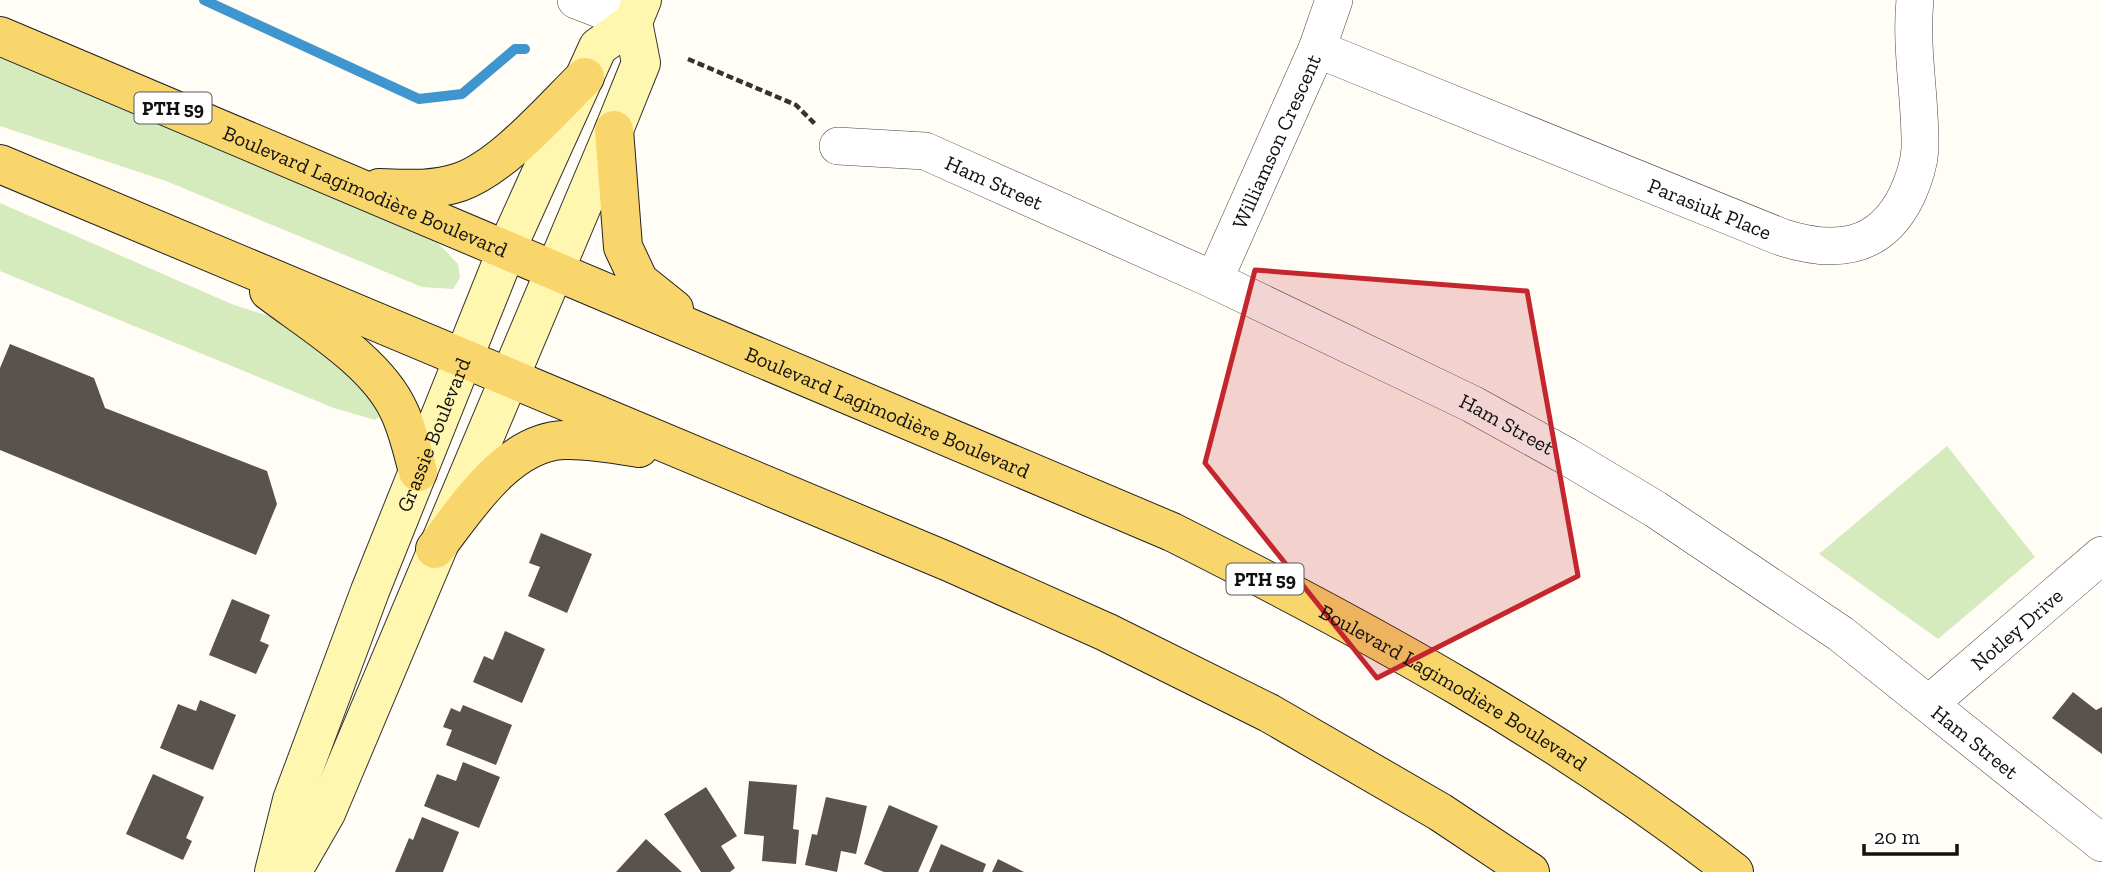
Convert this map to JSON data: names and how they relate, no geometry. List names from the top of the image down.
{
  "streets": {
    "main road": ["PTH 59", "Boulevard Lagimodière Boulevard"],
    "street": [
      "Williamson Crescent",
      "Ham Street",
      "Parasiuk Place",
      "Grassie Boulevard",
      "Notley Drive"
    ]
  },
  "crossings": [
    ["Williamson Crescent", "Ham Street"],
    ["Williamson Crescent", "Parasiuk Place"],
    ["Ham Street", "Notley Drive"],
    ["Boulevard Lagimodière Boulevard", "Grassie Boulevard"]
  ],
  "scale_bar": "20 m"
}
